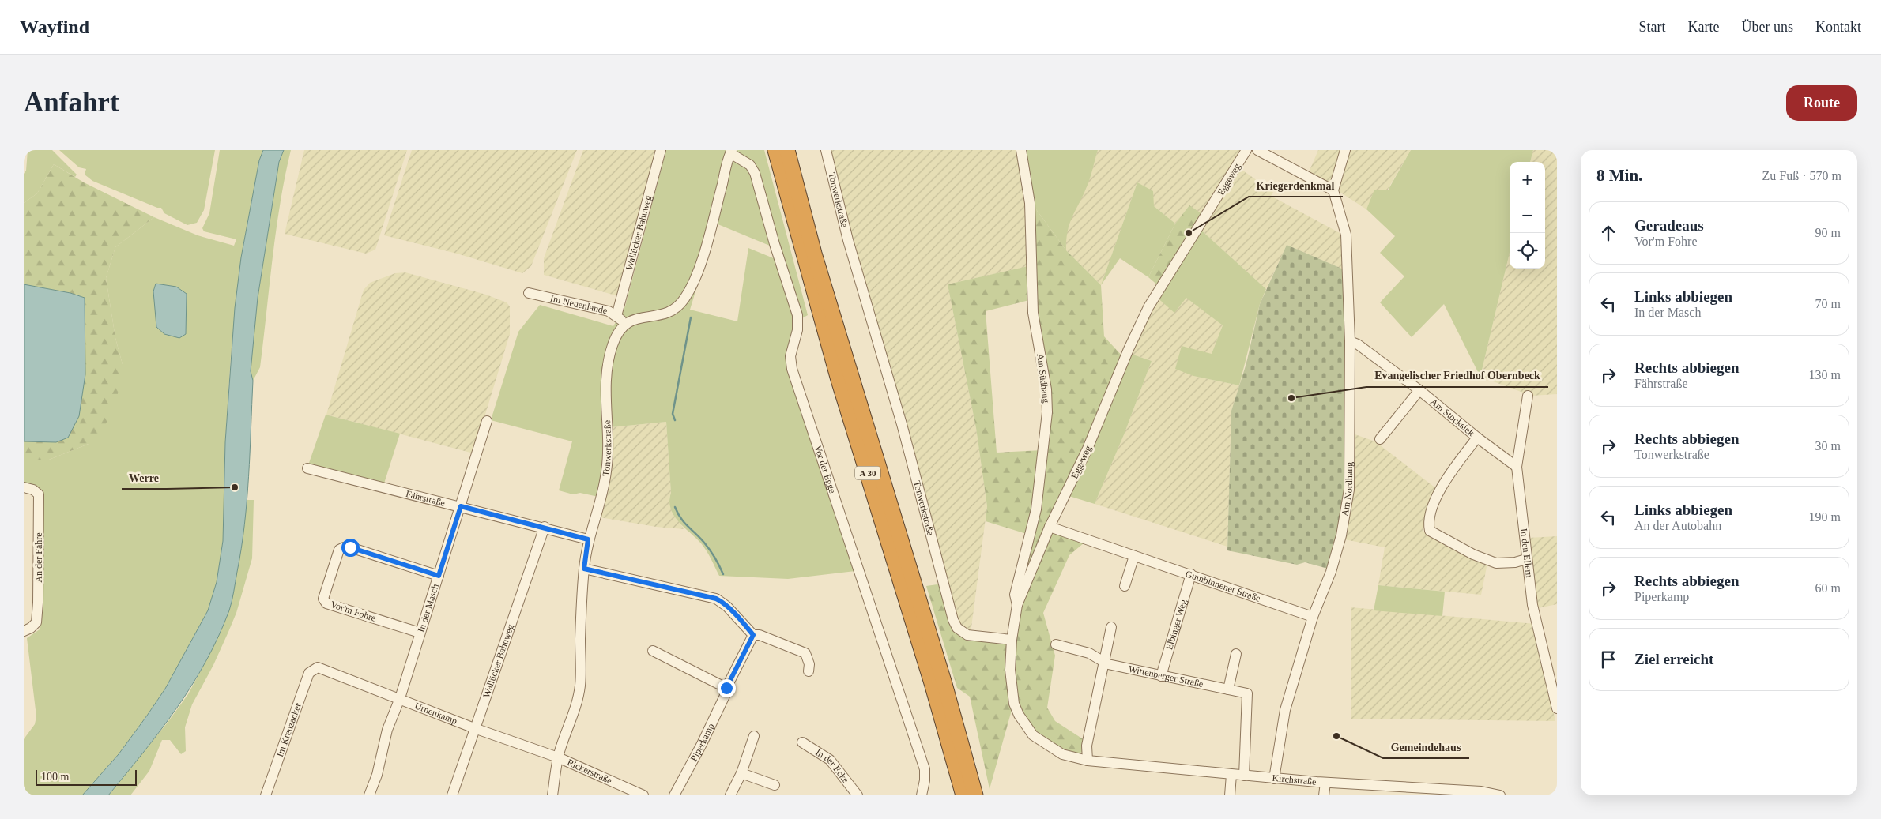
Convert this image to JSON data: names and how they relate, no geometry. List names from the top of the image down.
{
  "streets": {
    "highway": ["A 30"],
    "street": [
      "Eggeweg",
      "Tonwerkstraße",
      "Wallücker Bahnweg",
      "Im Neuenlande",
      "Am Südhang",
      "Am Stocksiek",
      "Vor der Egge",
      "Am Nordhang",
      "Fährstraße",
      "In den Ellern",
      "An der Fähre",
      "Gumbinnener Straße",
      "In der Masch",
      "Vor'm Fohre",
      "Elbinger Weg",
      "Wittenberger Straße",
      "Urnenkamp",
      "Im Kreuzacker",
      "Piperkamp",
      "In der Ecke",
      "Rickerstraße",
      "Kirchstraße"
    ]
  },
  "crossings": [
    ["Eggeweg", "Tonwerkstraße"],
    ["Eggeweg", "Am Südhang"],
    ["Eggeweg", "Gumbinnener Straße"],
    ["Eggeweg", "Kirchstraße"],
    ["Tonwerkstraße", "Im Neuenlande"],
    ["Tonwerkstraße", "Fährstraße"],
    ["Tonwerkstraße", "Urnenkamp"],
    ["Tonwerkstraße", "Rickerstraße"],
    ["Wallücker Bahnweg", "Im Neuenlande"],
    ["Wallücker Bahnweg", "Fährstraße"],
    ["Wallücker Bahnweg", "Urnenkamp"],
    ["Am Stocksiek", "Am Nordhang"],
    ["Am Stocksiek", "In den Ellern"],
    ["Am Nordhang", "Gumbinnener Straße"],
    ["Am Nordhang", "Kirchstraße"],
    ["Fährstraße", "In der Masch"],
    ["Gumbinnener Straße", "Elbinger Weg"],
    ["In der Masch", "Vor'm Fohre"],
    ["In der Masch", "Urnenkamp"],
    ["Elbinger Weg", "Wittenberger Straße"],
    ["Wittenberger Straße", "Kirchstraße"],
    ["Urnenkamp", "Im Kreuzacker"],
    ["Urnenkamp", "Rickerstraße"]
  ],
  "places": [
    "Kriegerdenkmal",
    "Evangelischer Friedhof Obernbeck",
    "Werre",
    "Gemeindehaus"
  ],
  "scale_bar": "100 m",
  "page": {
    "header": "Wayfind",
    "nav": [
      "Start",
      "Karte",
      "Über uns",
      "Kontakt"
    ],
    "buttons": "Route",
    "title": "Anfahrt",
    "heading": ["8 Min.", "Zu Fuß · 570 m"],
    "map_buttons": ["+", "−"],
    "list": [
      ["Geradeaus", "Vor'm Fohre", "90 m"],
      ["Links abbiegen", "In der Masch", "70 m"],
      ["Rechts abbiegen", "Fährstraße", "130 m"],
      ["Rechts abbiegen", "Tonwerkstraße", "30 m"],
      ["Links abbiegen", "An der Autobahn", "190 m"],
      ["Rechts abbiegen", "Piperkamp", "60 m"],
      "Ziel erreicht"
    ],
    "scale": "100 m"
  }
}
